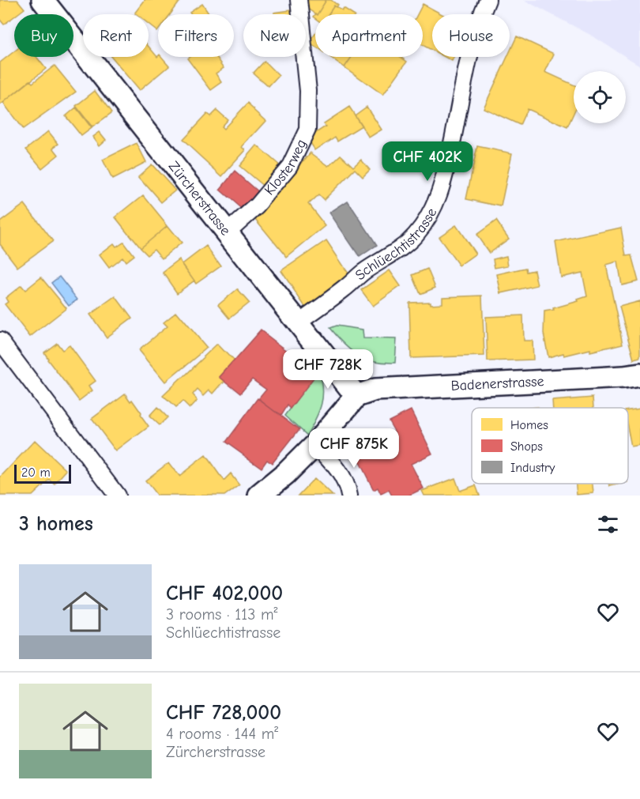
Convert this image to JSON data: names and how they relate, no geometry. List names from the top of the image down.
{
  "streets": {
    "street": [
      "Klosterweg",
      "Zürcherstrasse",
      "Schlüechtistrasse",
      "Badenerstrasse"
    ]
  },
  "crossings": [
    ["Klosterweg", "Zürcherstrasse"],
    ["Zürcherstrasse", "Schlüechtistrasse"],
    ["Zürcherstrasse", "Badenerstrasse"]
  ],
  "legend": ["Homes", "Shops", "Industry"],
  "scale_bar": "20 m",
  "page": {
    "chip": [
      "Buy",
      "Rent",
      "Filters",
      "New",
      "Apartment",
      "House"
    ],
    "price": ["CHF 402K", "CHF 728K", "CHF 875K"],
    "scale": "20 m",
    "heading": "3 homes",
    "list": [
      {
        "name": "CHF 402,000",
        "note": "3 rooms · 113 m² · Schlüechtistrasse"
      },
      {
        "name": "CHF 728,000",
        "note": "4 rooms · 144 m² · Zürcherstrasse"
      }
    ]
  }
}
